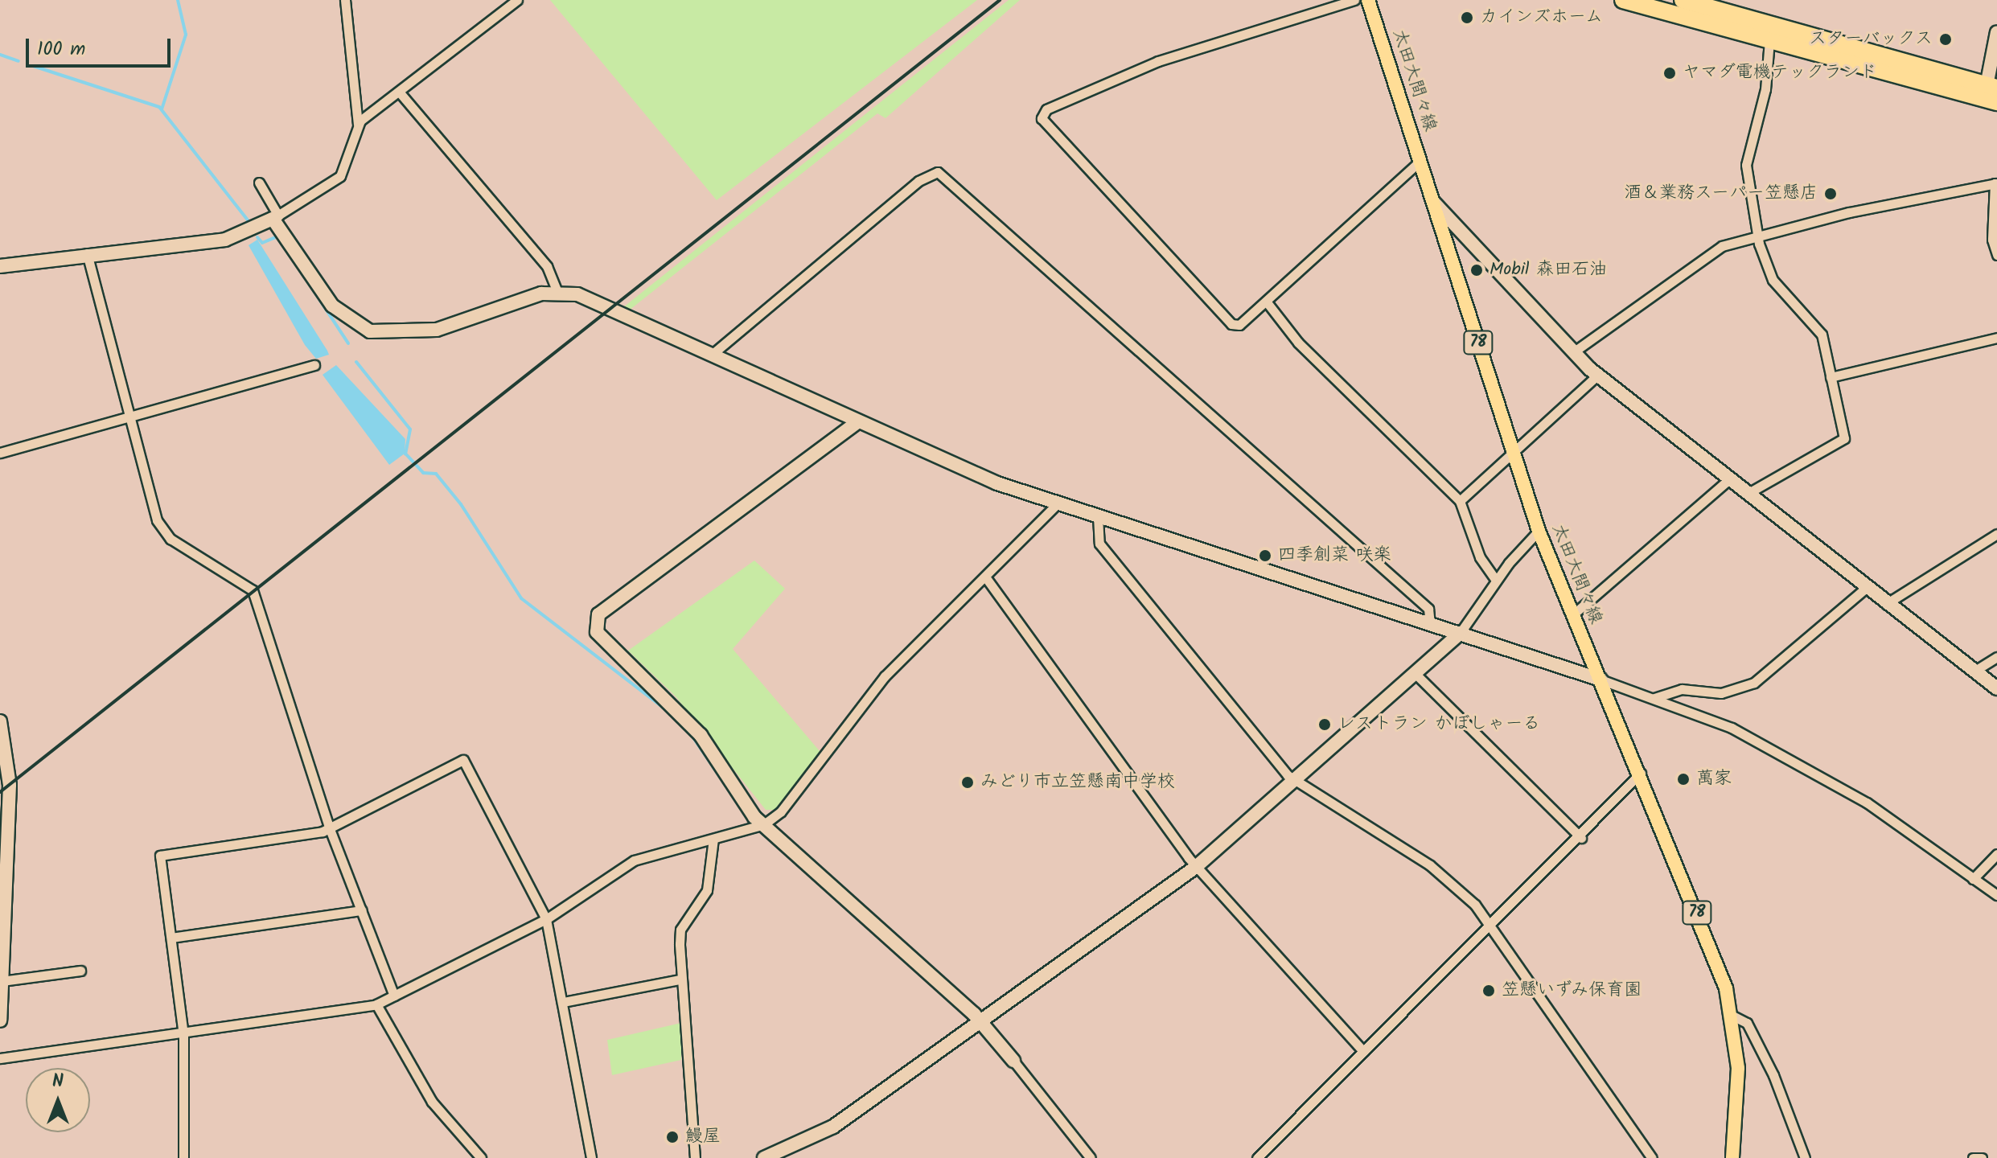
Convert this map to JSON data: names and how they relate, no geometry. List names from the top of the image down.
{
  "streets": {
    "main road": ["太田大間々線", "78"]
  },
  "places": [
    "カインズホーム",
    "スターバックス",
    "ヤマダ電機テックランド",
    "酒＆業務スーパー笠懸店",
    "Mobil 森田石油",
    "四季創菜 咲楽",
    "レストラン かぼしゃーる",
    "萬家",
    "みどり市立笠懸南中学校",
    "笠懸いずみ保育園",
    "鰻屋"
  ],
  "scale_bar": "100 m",
  "north": "top"
}
